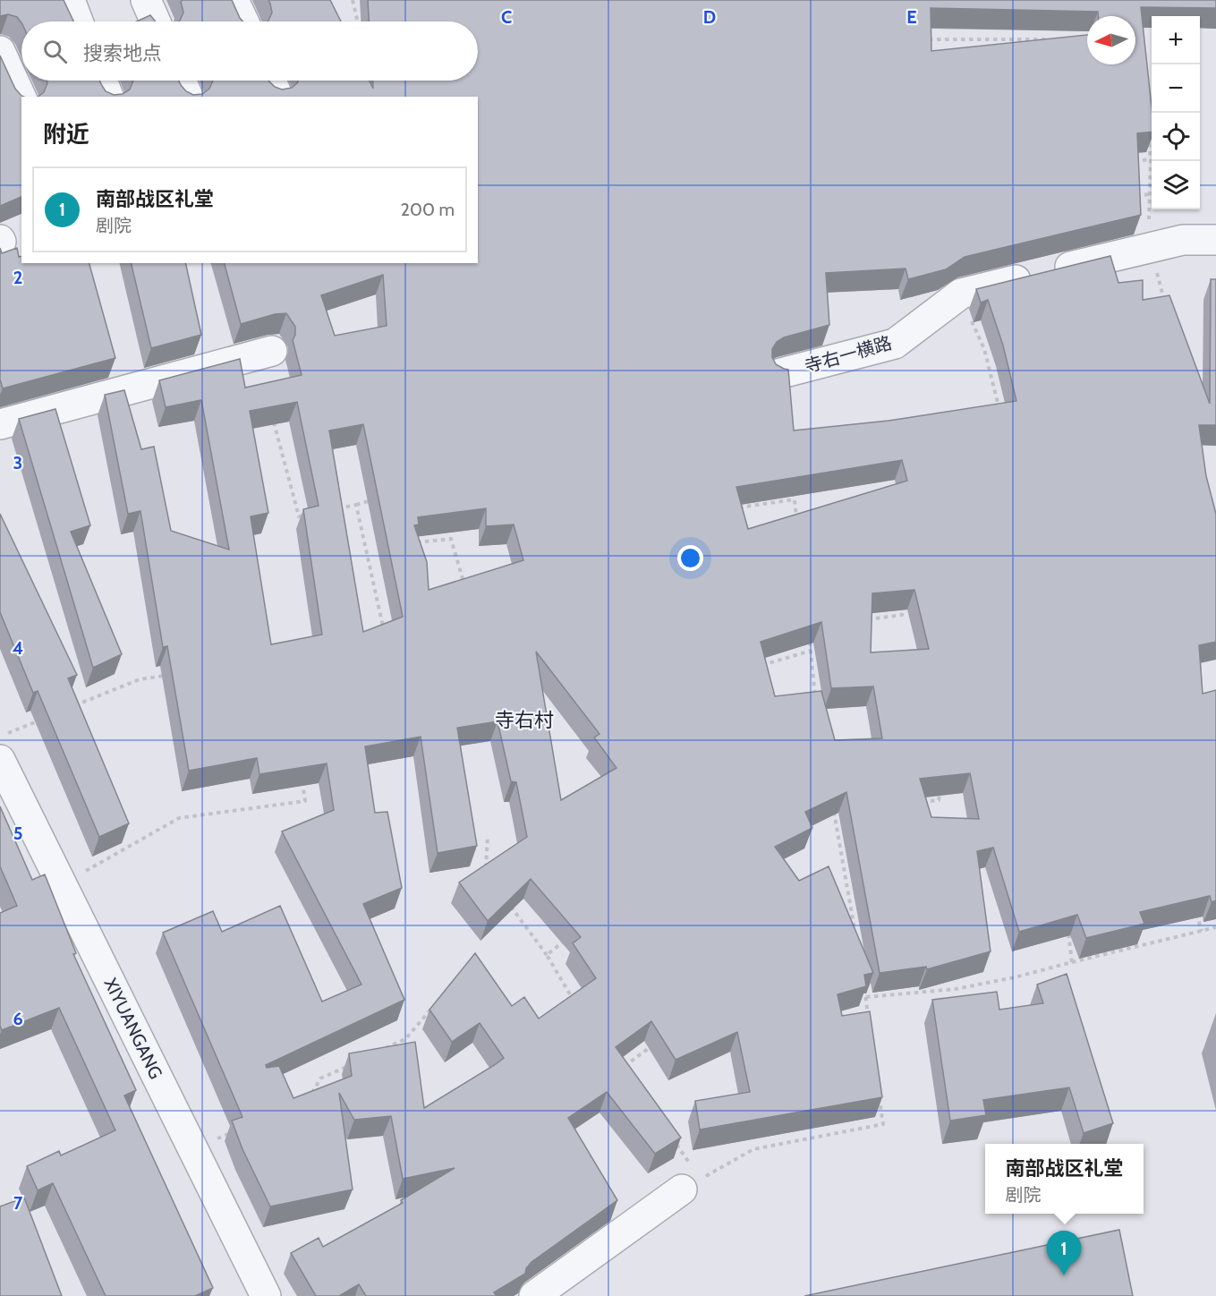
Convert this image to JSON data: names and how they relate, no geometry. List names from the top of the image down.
{
  "streets": {
    "street": ["寺右一横路", "XIYUANGANG"]
  },
  "districts": ["寺右村"],
  "north": "left",
  "page": {
    "map_buttons": ["+", "−"],
    "search": "搜索地点",
    "heading": "附近",
    "list": [
      {
        "mark": "1",
        "name": "南部战区礼堂",
        "note": "剧院",
        "value": "200 m"
      }
    ],
    "popup": ["南部战区礼堂", "剧院"],
    "pins": "1"
  },
  "grid": {
    "columns": ["C", "D", "E"],
    "rows": [
      "2",
      "3",
      "4",
      "5",
      "6",
      "7"
    ]
  }
}
